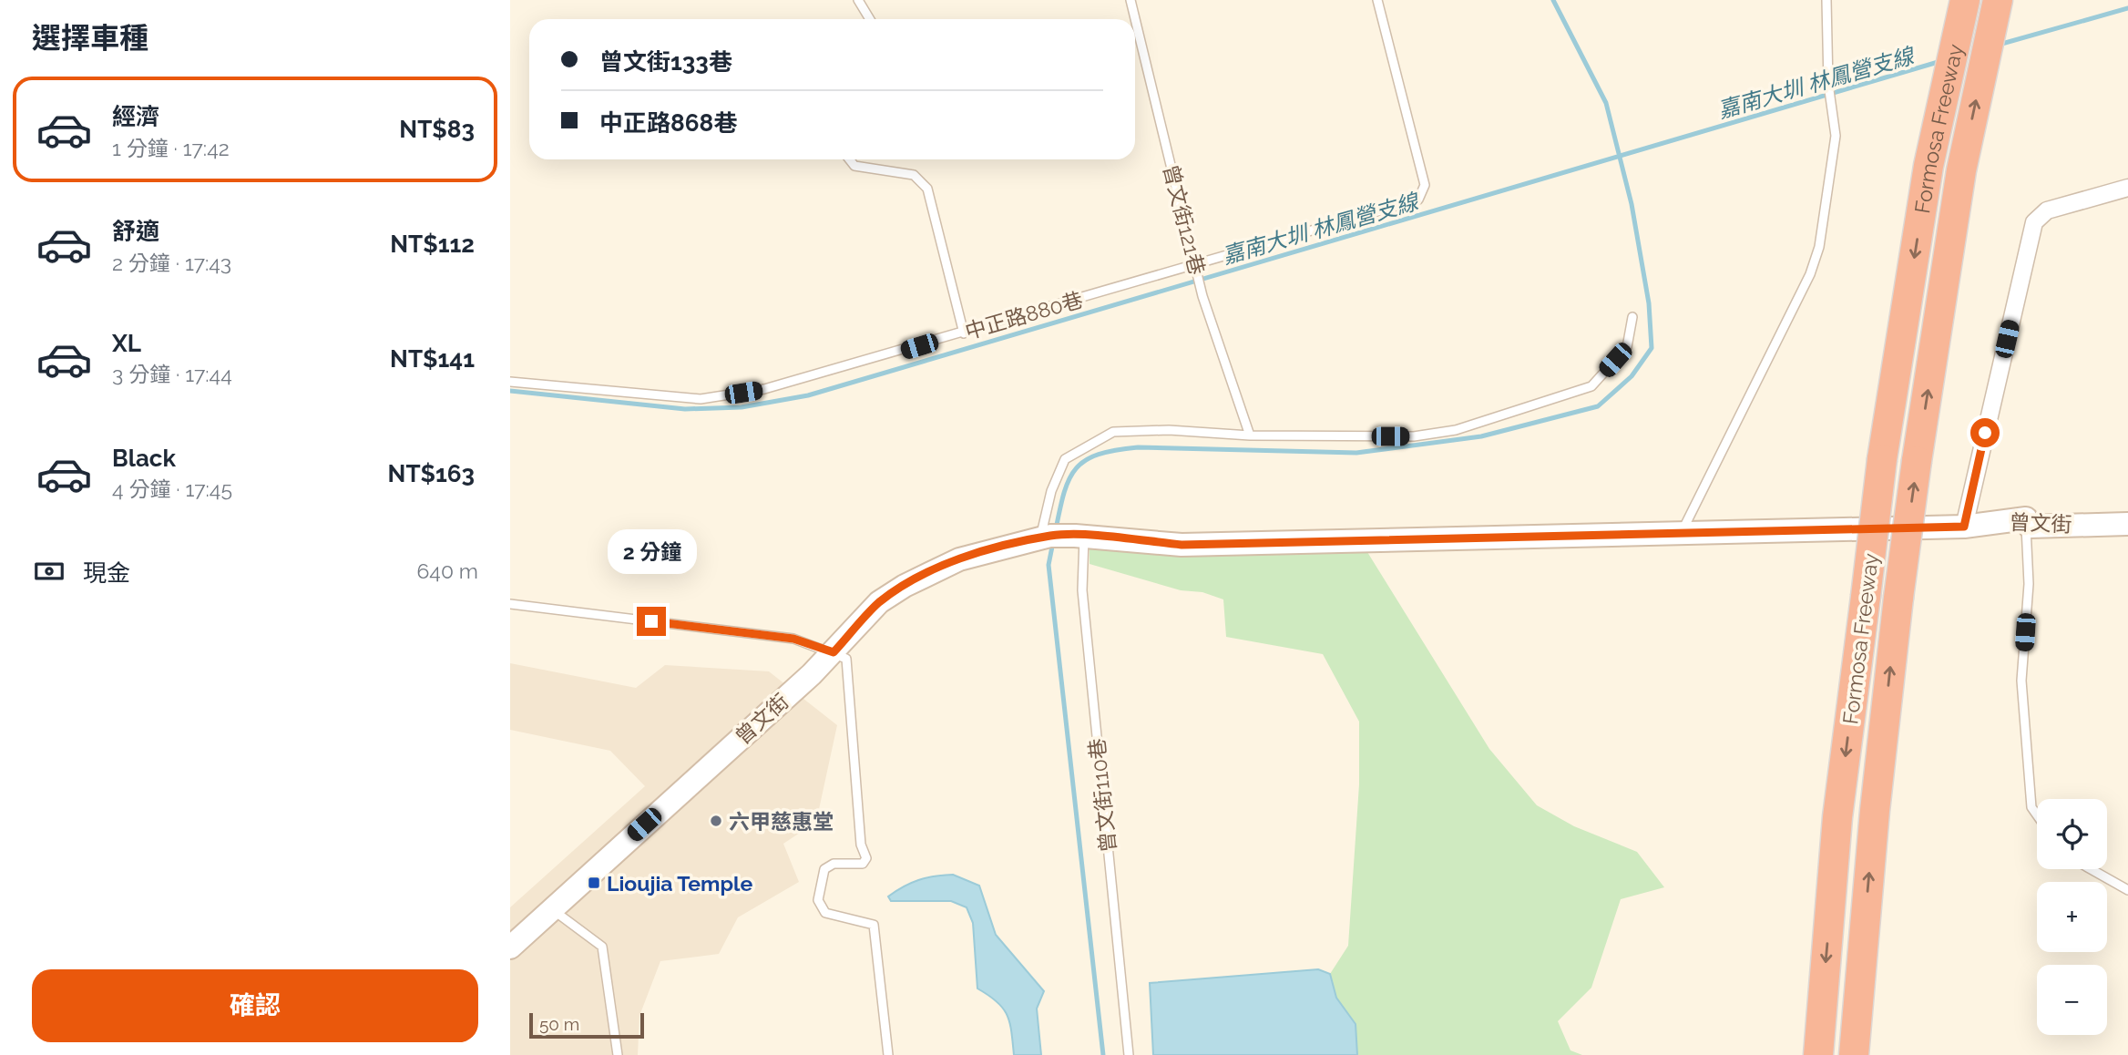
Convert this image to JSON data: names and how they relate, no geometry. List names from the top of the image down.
{
  "streets": {
    "highway": ["Formosa Freeway"],
    "main road": ["曾文街"],
    "lane": ["曾文街121巷", "中正路880巷", "曾文街110巷"]
  },
  "crossings": [
    ["曾文街121巷", "中正路880巷"],
    ["曾文街", "曾文街110巷"]
  ],
  "water": ["嘉南大圳 林鳳營支線"],
  "places": {
    "other": ["六甲慈惠堂"],
    "transit": ["Lioujia Temple"]
  },
  "scale_bar": "50 m",
  "page": {
    "heading": "選擇車種",
    "banner": ["曾文街133巷", "中正路868巷"],
    "list": [
      {
        "name": "經濟",
        "note": "1 分鐘 · 17:42",
        "value": "NT$83"
      },
      {
        "name": "舒適",
        "note": "2 分鐘 · 17:43",
        "value": "NT$112"
      },
      {
        "name": "XL",
        "note": "3 分鐘 · 17:44",
        "value": "NT$141"
      },
      {
        "name": "Black",
        "note": "4 分鐘 · 17:45",
        "value": "NT$163"
      }
    ],
    "bubble": "2 分鐘",
    "pay": ["現金", "640 m"],
    "map_buttons": ["+", "−"],
    "buttons": "確認",
    "scale": "50 m"
  }
}
